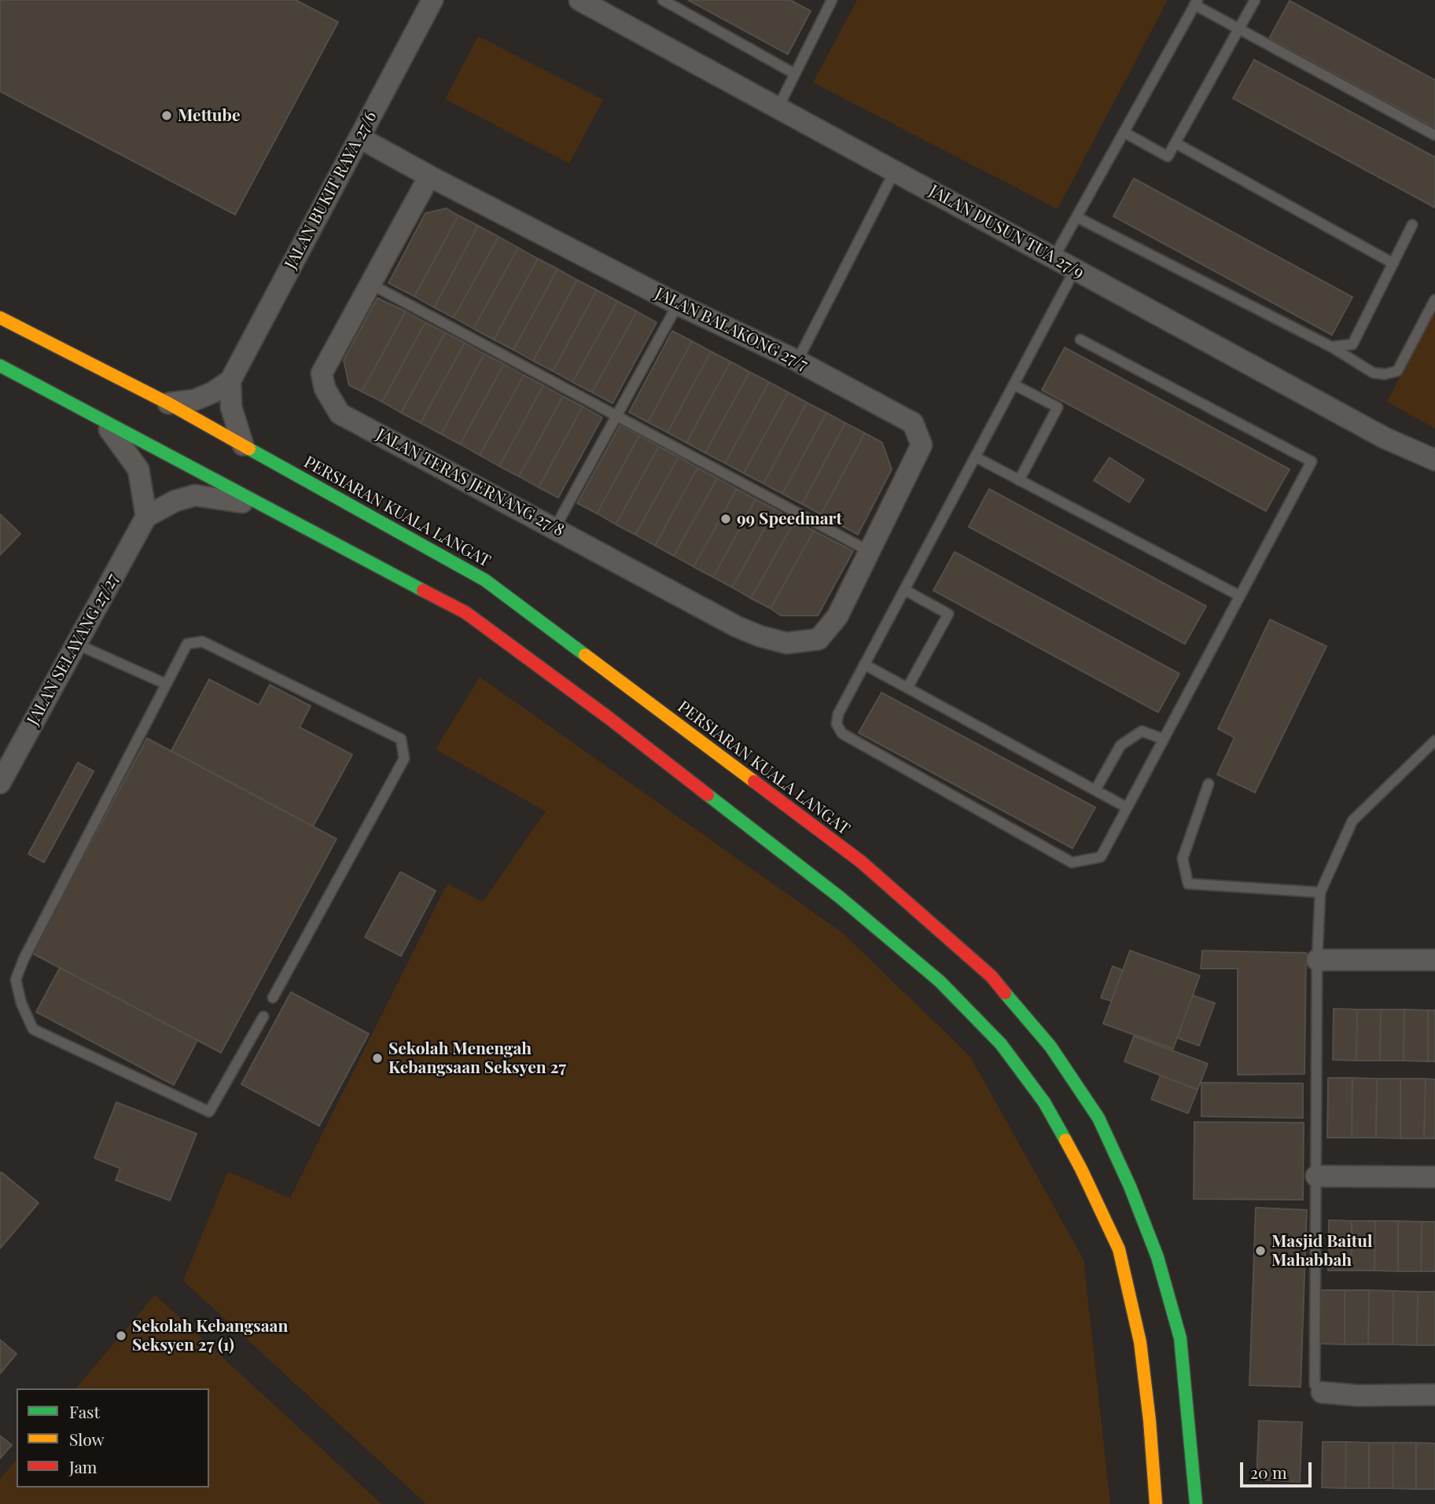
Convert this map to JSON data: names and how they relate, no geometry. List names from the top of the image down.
{
  "streets": {
    "main road": ["PERSIARAN KUALA LANGAT"],
    "street": [
      "JALAN BUKIT RAYA 27/6",
      "JALAN DUSUN TUA 27/9",
      "JALAN BALAKONG 27/7",
      "JALAN TERAS JERNANG 27/8",
      "JALAN SELAYANG 27/27"
    ]
  },
  "crossings": [
    ["JALAN BUKIT RAYA 27/6", "JALAN BALAKONG 27/7"],
    ["JALAN BALAKONG 27/7", "JALAN TERAS JERNANG 27/8"]
  ],
  "places": [
    "Mettube",
    "99 Speedmart",
    "Sekolah Menengah Kebangsaan Seksyen 27",
    "Masjid Baitul Mahabbah",
    "Sekolah Kebangsaan Seksyen 27 (1)"
  ],
  "legend": ["Fast", "Slow", "Jam"],
  "scale_bar": "20 m"
}
